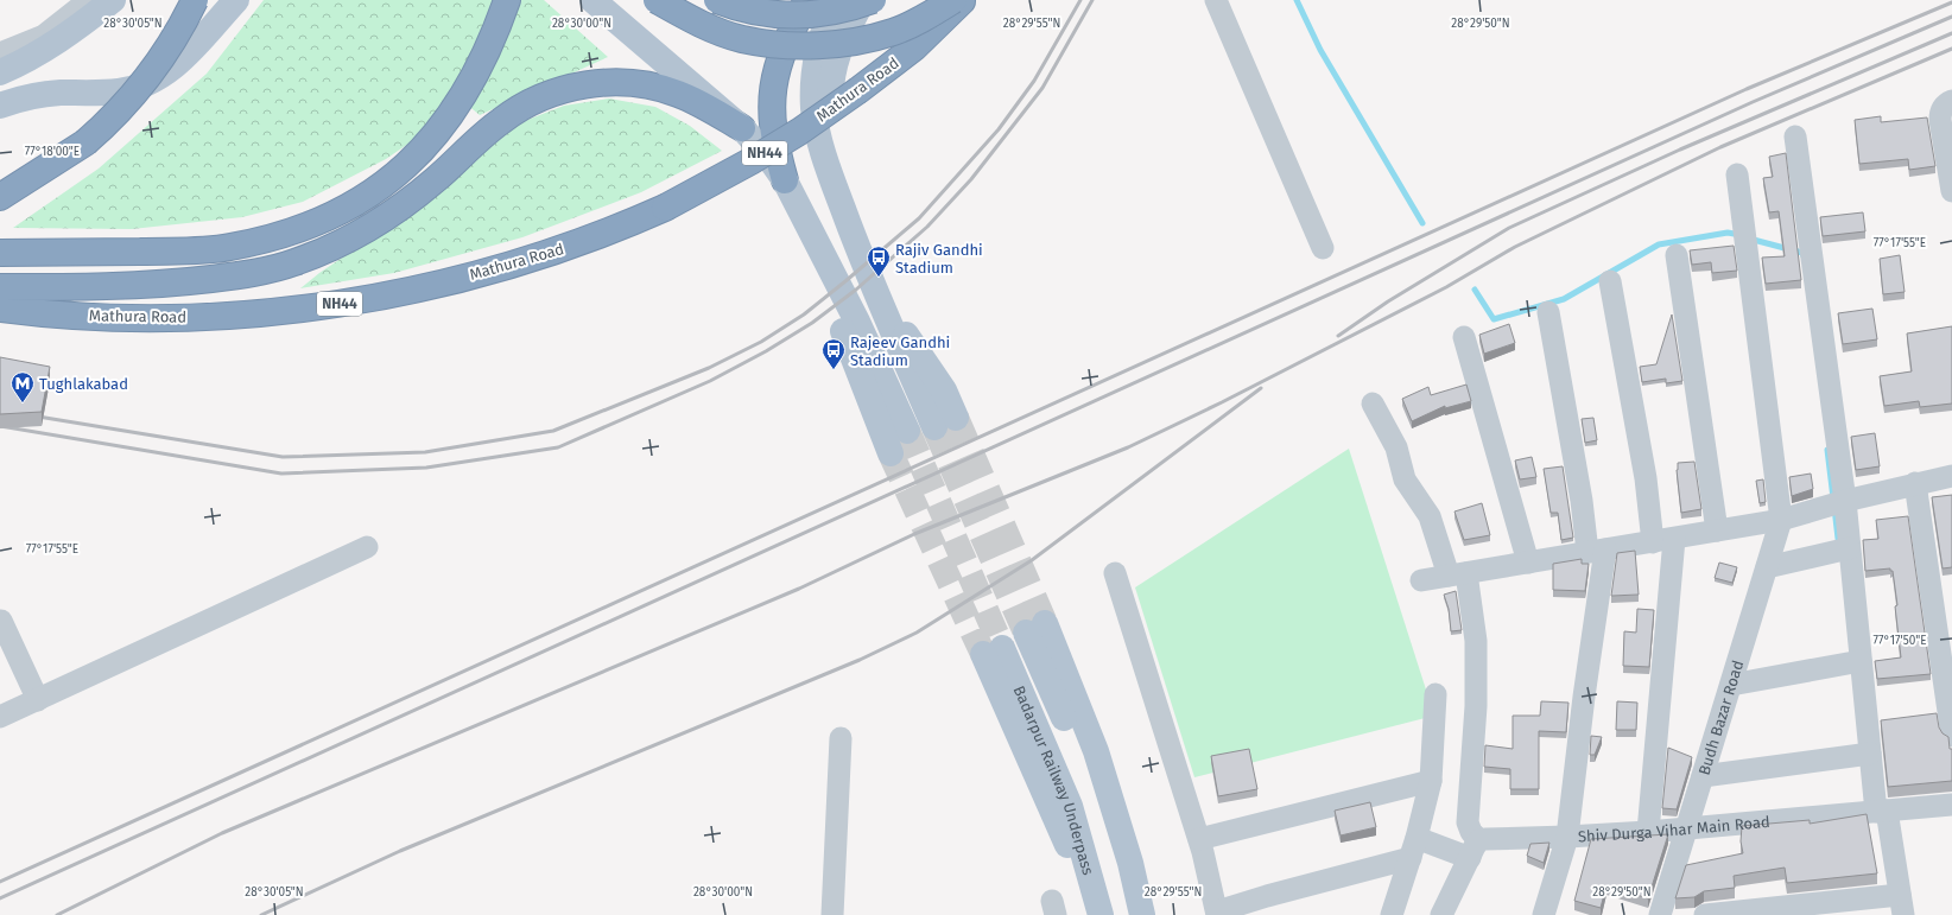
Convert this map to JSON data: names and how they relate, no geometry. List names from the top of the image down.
{
  "streets": {
    "highway": ["Mathura Road", "NH44"],
    "main road": ["Badarpur Railway Underpass"],
    "street": ["Budh Bazar Road", "Shiv Durga Vihar Main Road"]
  },
  "crossings": [
    ["Budh Bazar Road", "Shiv Durga Vihar Main Road"]
  ],
  "places": {
    "bus stop": ["Rajiv Gandhi Stadium", "Rajeev Gandhi Stadium"],
    "metro station": ["Tughlakabad"]
  },
  "coordinates": [
    "28°30'05\"N",
    "28°30'00\"N",
    "28°29'55\"N",
    "28°29'50\"N",
    "77°18'00\"E",
    "77°17'55\"E",
    "77°17'50\"E"
  ]
}
